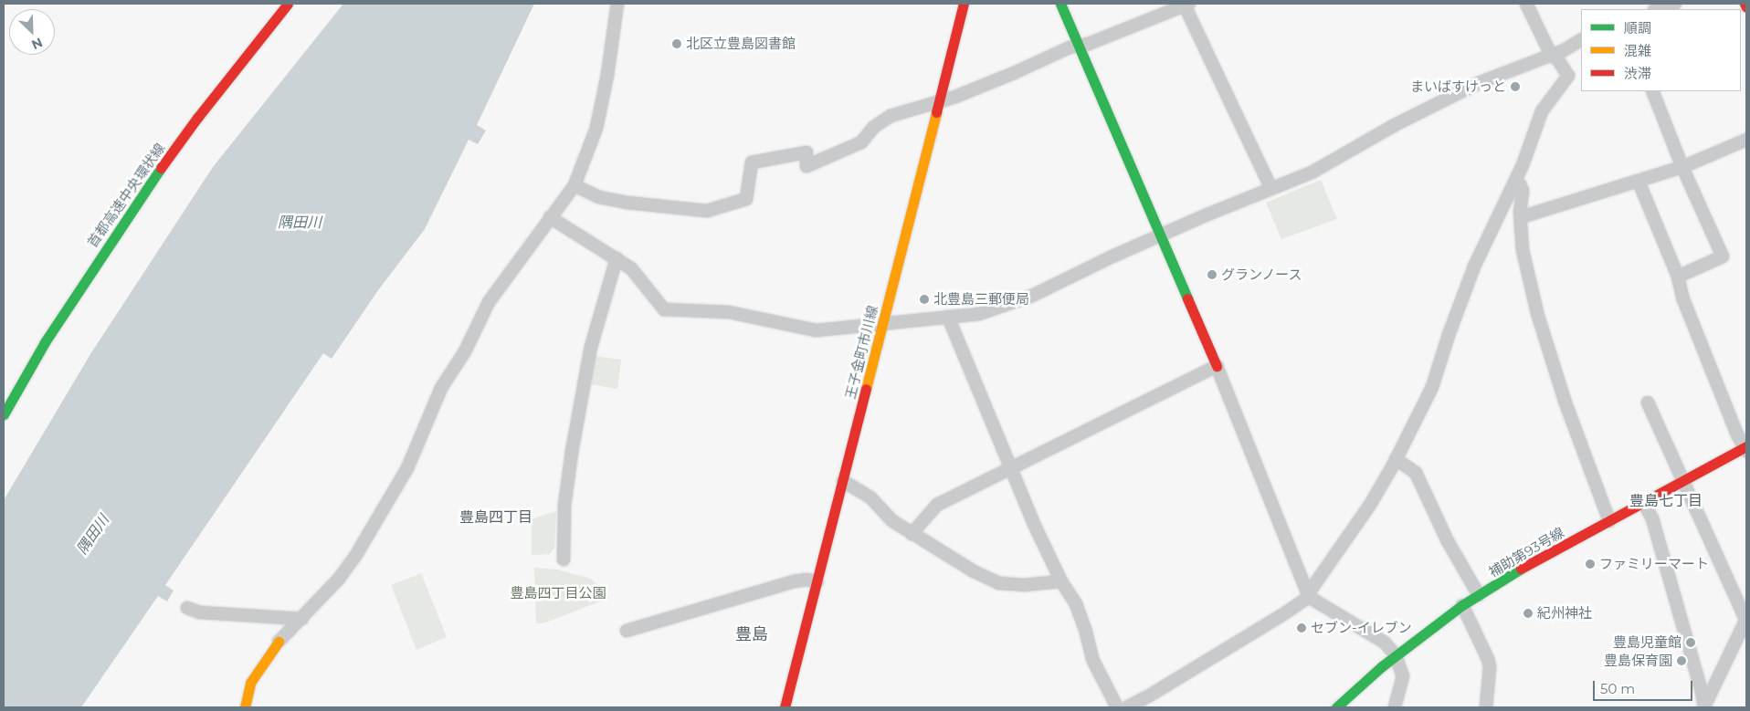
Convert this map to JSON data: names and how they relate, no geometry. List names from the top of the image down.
{
  "streets": {
    "main road": ["首都高速中央環状線", "王子金町市川線", "補助第93号線"]
  },
  "districts": ["豊島七丁目", "豊島四丁目", "豊島"],
  "water": ["隅田川"],
  "parks": ["豊島四丁目公園"],
  "places": [
    "北区立豊島図書館",
    "まいばすけっと",
    "グランノース",
    "北豊島三郵便局",
    "ファミリーマート",
    "紀州神社",
    "セブン-イレブン",
    "豊島児童館",
    "豊島保育園"
  ],
  "legend": ["順調", "混雑", "渋滞"],
  "scale_bar": "50 m",
  "north": "bottom right"
}
